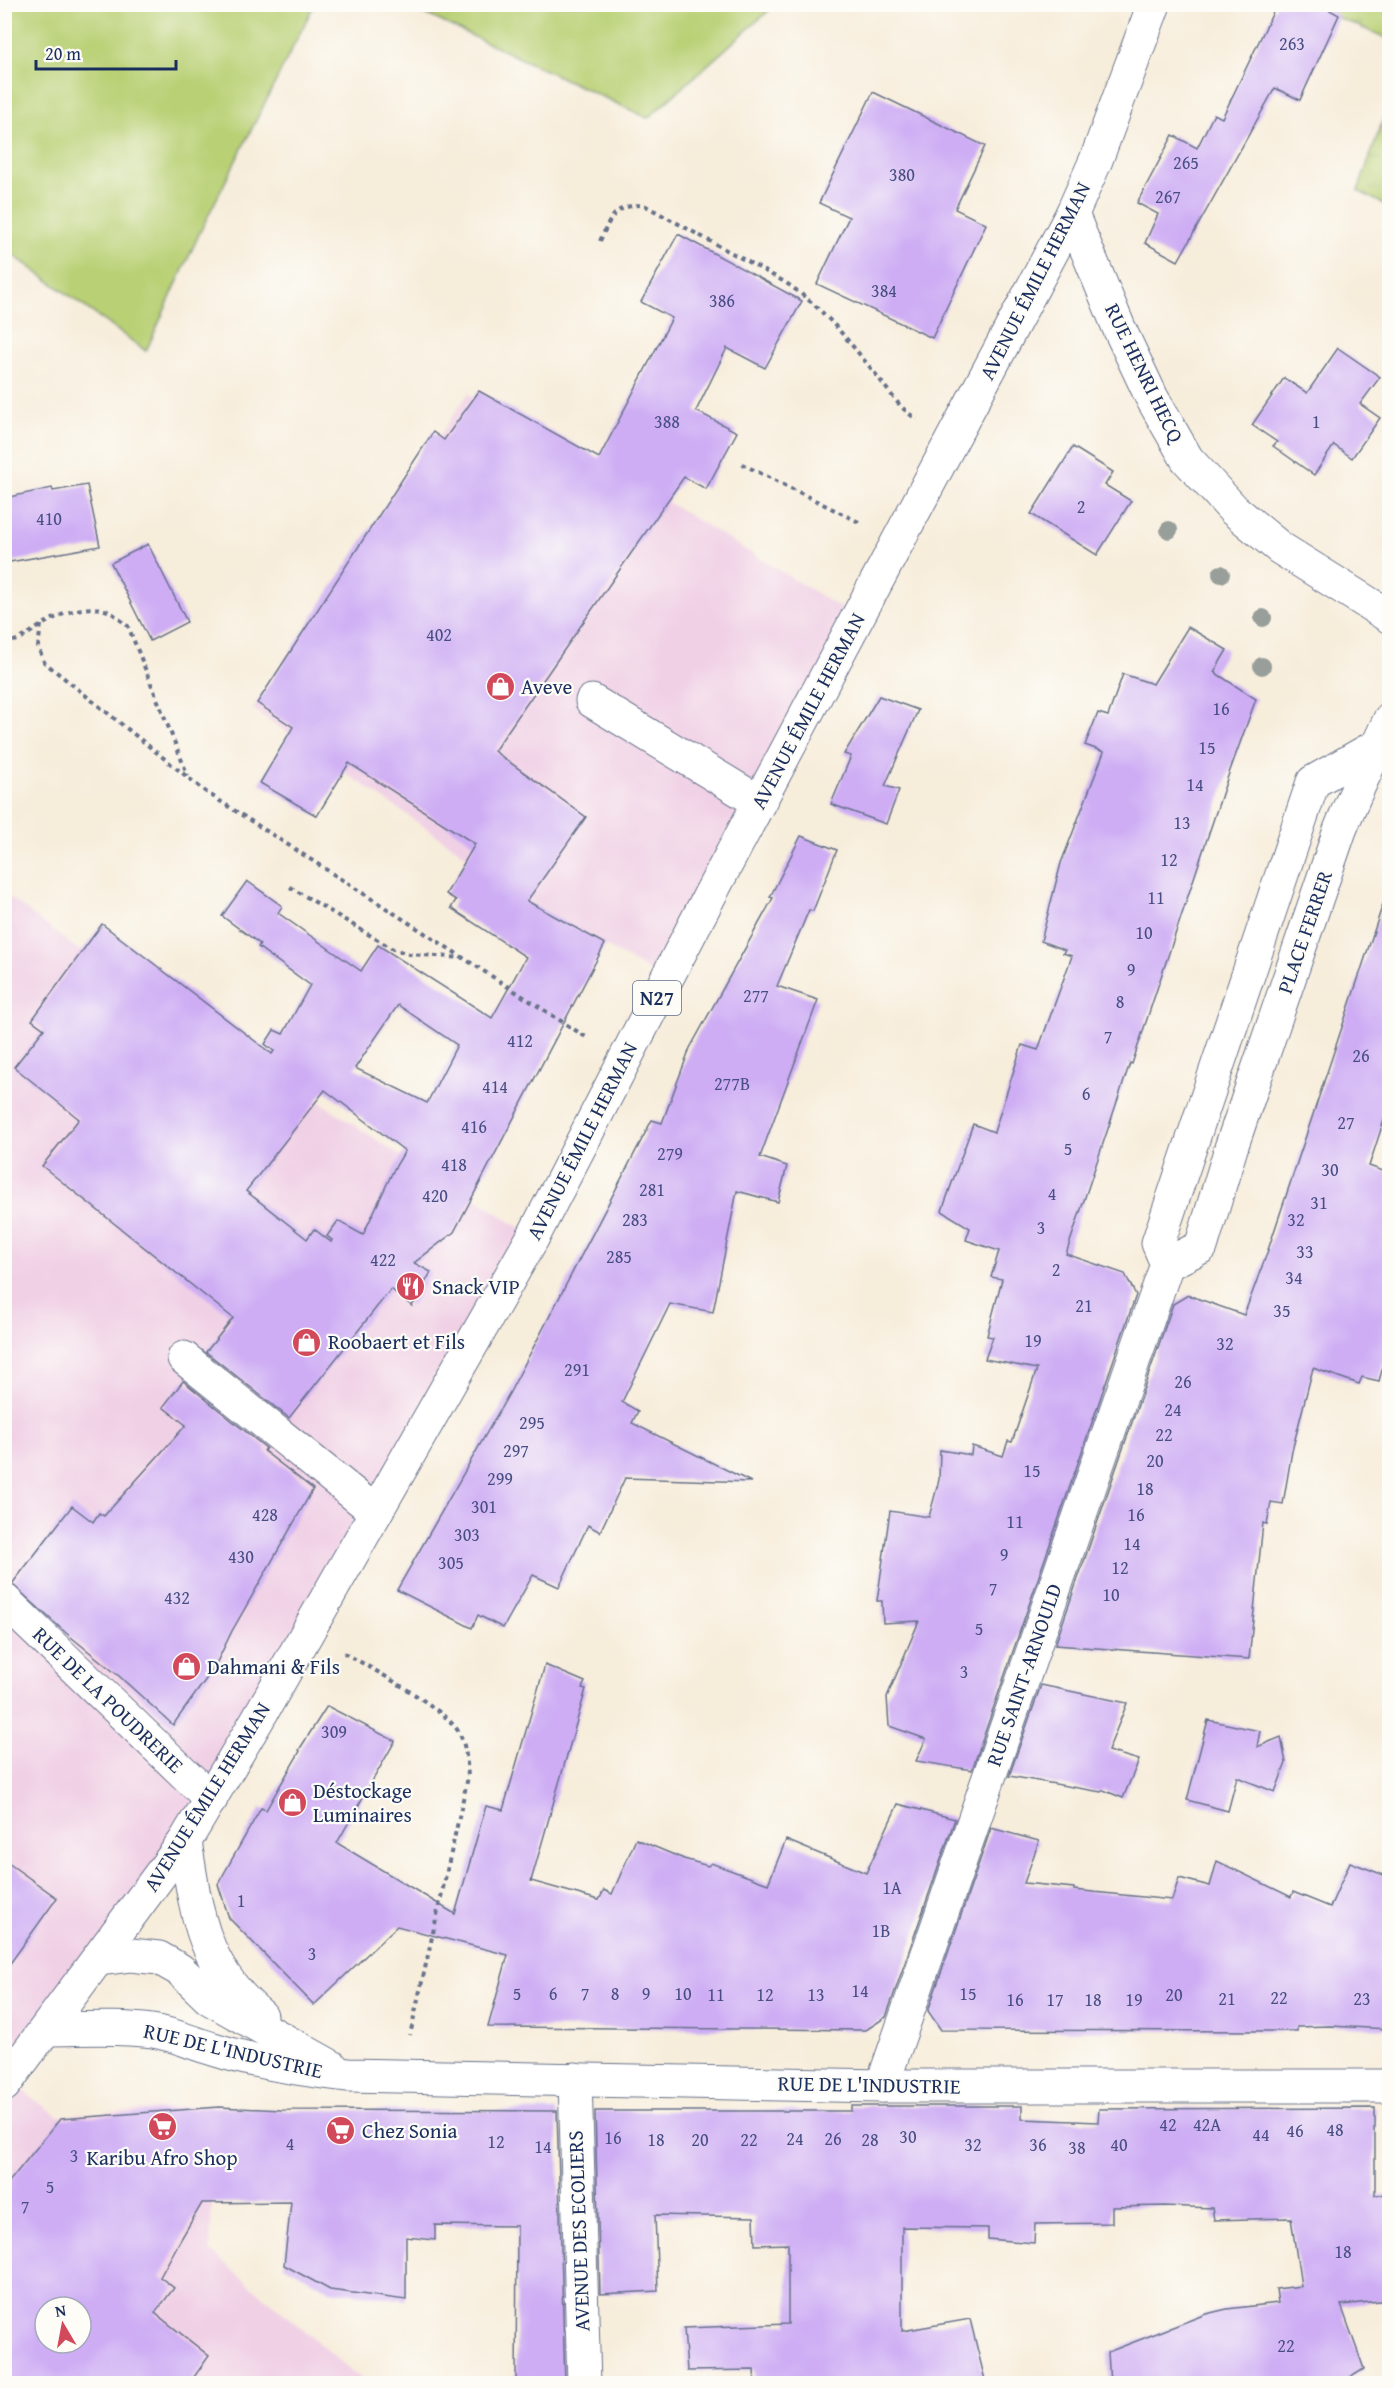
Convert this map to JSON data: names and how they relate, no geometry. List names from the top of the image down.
{
  "streets": {
    "street": [
      "AVENUE ÉMILE HERMAN",
      "RUE HENRI HECQ",
      "PLACE FERRER",
      "N27",
      "RUE SAINT-ARNOULD",
      "RUE DE LA POUDRERIE",
      "RUE DE L'INDUSTRIE",
      "AVENUE DES ECOLIERS"
    ]
  },
  "crossings": [
    ["AVENUE ÉMILE HERMAN", "RUE HENRI HECQ"],
    ["AVENUE ÉMILE HERMAN", "N27"],
    ["AVENUE ÉMILE HERMAN", "RUE DE LA POUDRERIE"],
    ["AVENUE ÉMILE HERMAN", "RUE DE L'INDUSTRIE"],
    ["PLACE FERRER", "RUE SAINT-ARNOULD"],
    ["N27", "RUE DE L'INDUSTRIE"],
    ["RUE SAINT-ARNOULD", "RUE DE L'INDUSTRIE"],
    ["RUE DE L'INDUSTRIE", "AVENUE DES ECOLIERS"]
  ],
  "places": {
    "shop": [
      "Aveve",
      "Roobaert et Fils",
      "Dahmani & Fils",
      "Déstockage Luminaires"
    ],
    "restaurant": ["Snack VIP"],
    "supermarket": ["Karibu Afro Shop", "Chez Sonia"]
  },
  "house_numbers": [
    "263",
    "265",
    "380",
    "267",
    "384",
    "386",
    "388",
    "1",
    "2",
    "410",
    "402",
    "16",
    "15",
    "14",
    "13",
    "12",
    "11",
    "10",
    "9",
    "277",
    "8",
    "7",
    "412",
    "26",
    "277B",
    "414",
    "6",
    "27",
    "416",
    "5",
    "279",
    "418",
    "30",
    "281",
    "4",
    "420",
    "31",
    "283",
    "32",
    "3",
    "33",
    "285",
    "422",
    "2",
    "34",
    "21",
    "35",
    "19",
    "32",
    "291",
    "26",
    "24",
    "295",
    "22",
    "297",
    "20",
    "15",
    "299",
    "18",
    "301",
    "428",
    "16",
    "11",
    "303",
    "14",
    "9",
    "430",
    "305",
    "12",
    "7",
    "10",
    "432",
    "5",
    "3",
    "309",
    "1A",
    "1",
    "1B",
    "3",
    "14",
    "5",
    "6",
    "7",
    "8",
    "9",
    "10",
    "15",
    "11",
    "12",
    "13",
    "20",
    "22",
    "21",
    "23",
    "16",
    "17",
    "18",
    "19",
    "42",
    "42A",
    "48",
    "46",
    "44",
    "30",
    "16",
    "24",
    "26",
    "18",
    "20",
    "22",
    "28",
    "12",
    "4",
    "32",
    "36",
    "40",
    "14",
    "38",
    "3",
    "5",
    "7",
    "18",
    "22"
  ],
  "scale_bar": "20 m",
  "north": "top"
}
